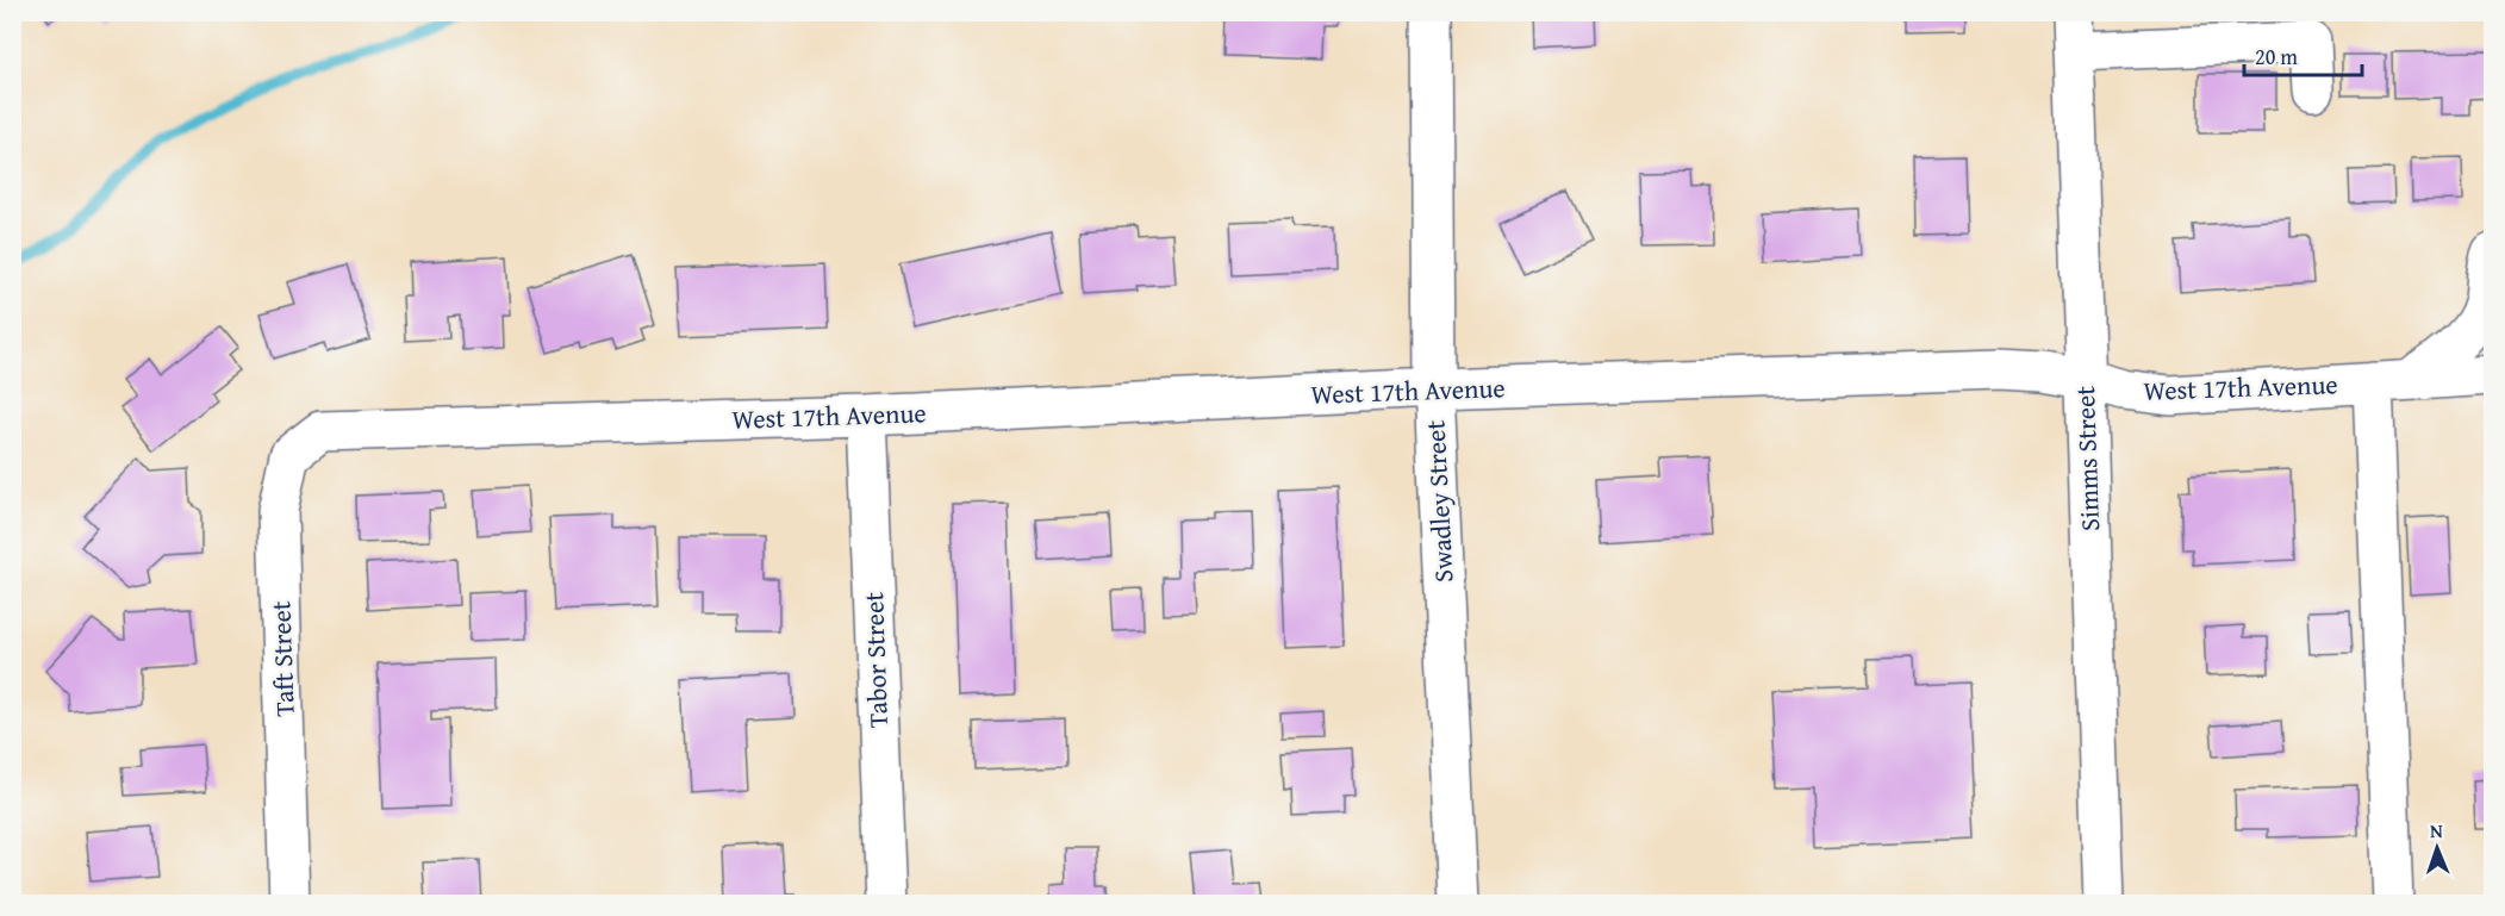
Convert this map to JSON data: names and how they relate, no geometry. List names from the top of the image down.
{
  "streets": {
    "street": [
      "West 17th Avenue",
      "Simms Street",
      "Swadley Street",
      "Taft Street",
      "Tabor Street"
    ]
  },
  "crossings": [
    ["West 17th Avenue", "Simms Street"],
    ["West 17th Avenue", "Swadley Street"],
    ["West 17th Avenue", "Taft Street"],
    ["West 17th Avenue", "Tabor Street"]
  ],
  "scale_bar": "20 m",
  "north": "top"
}
